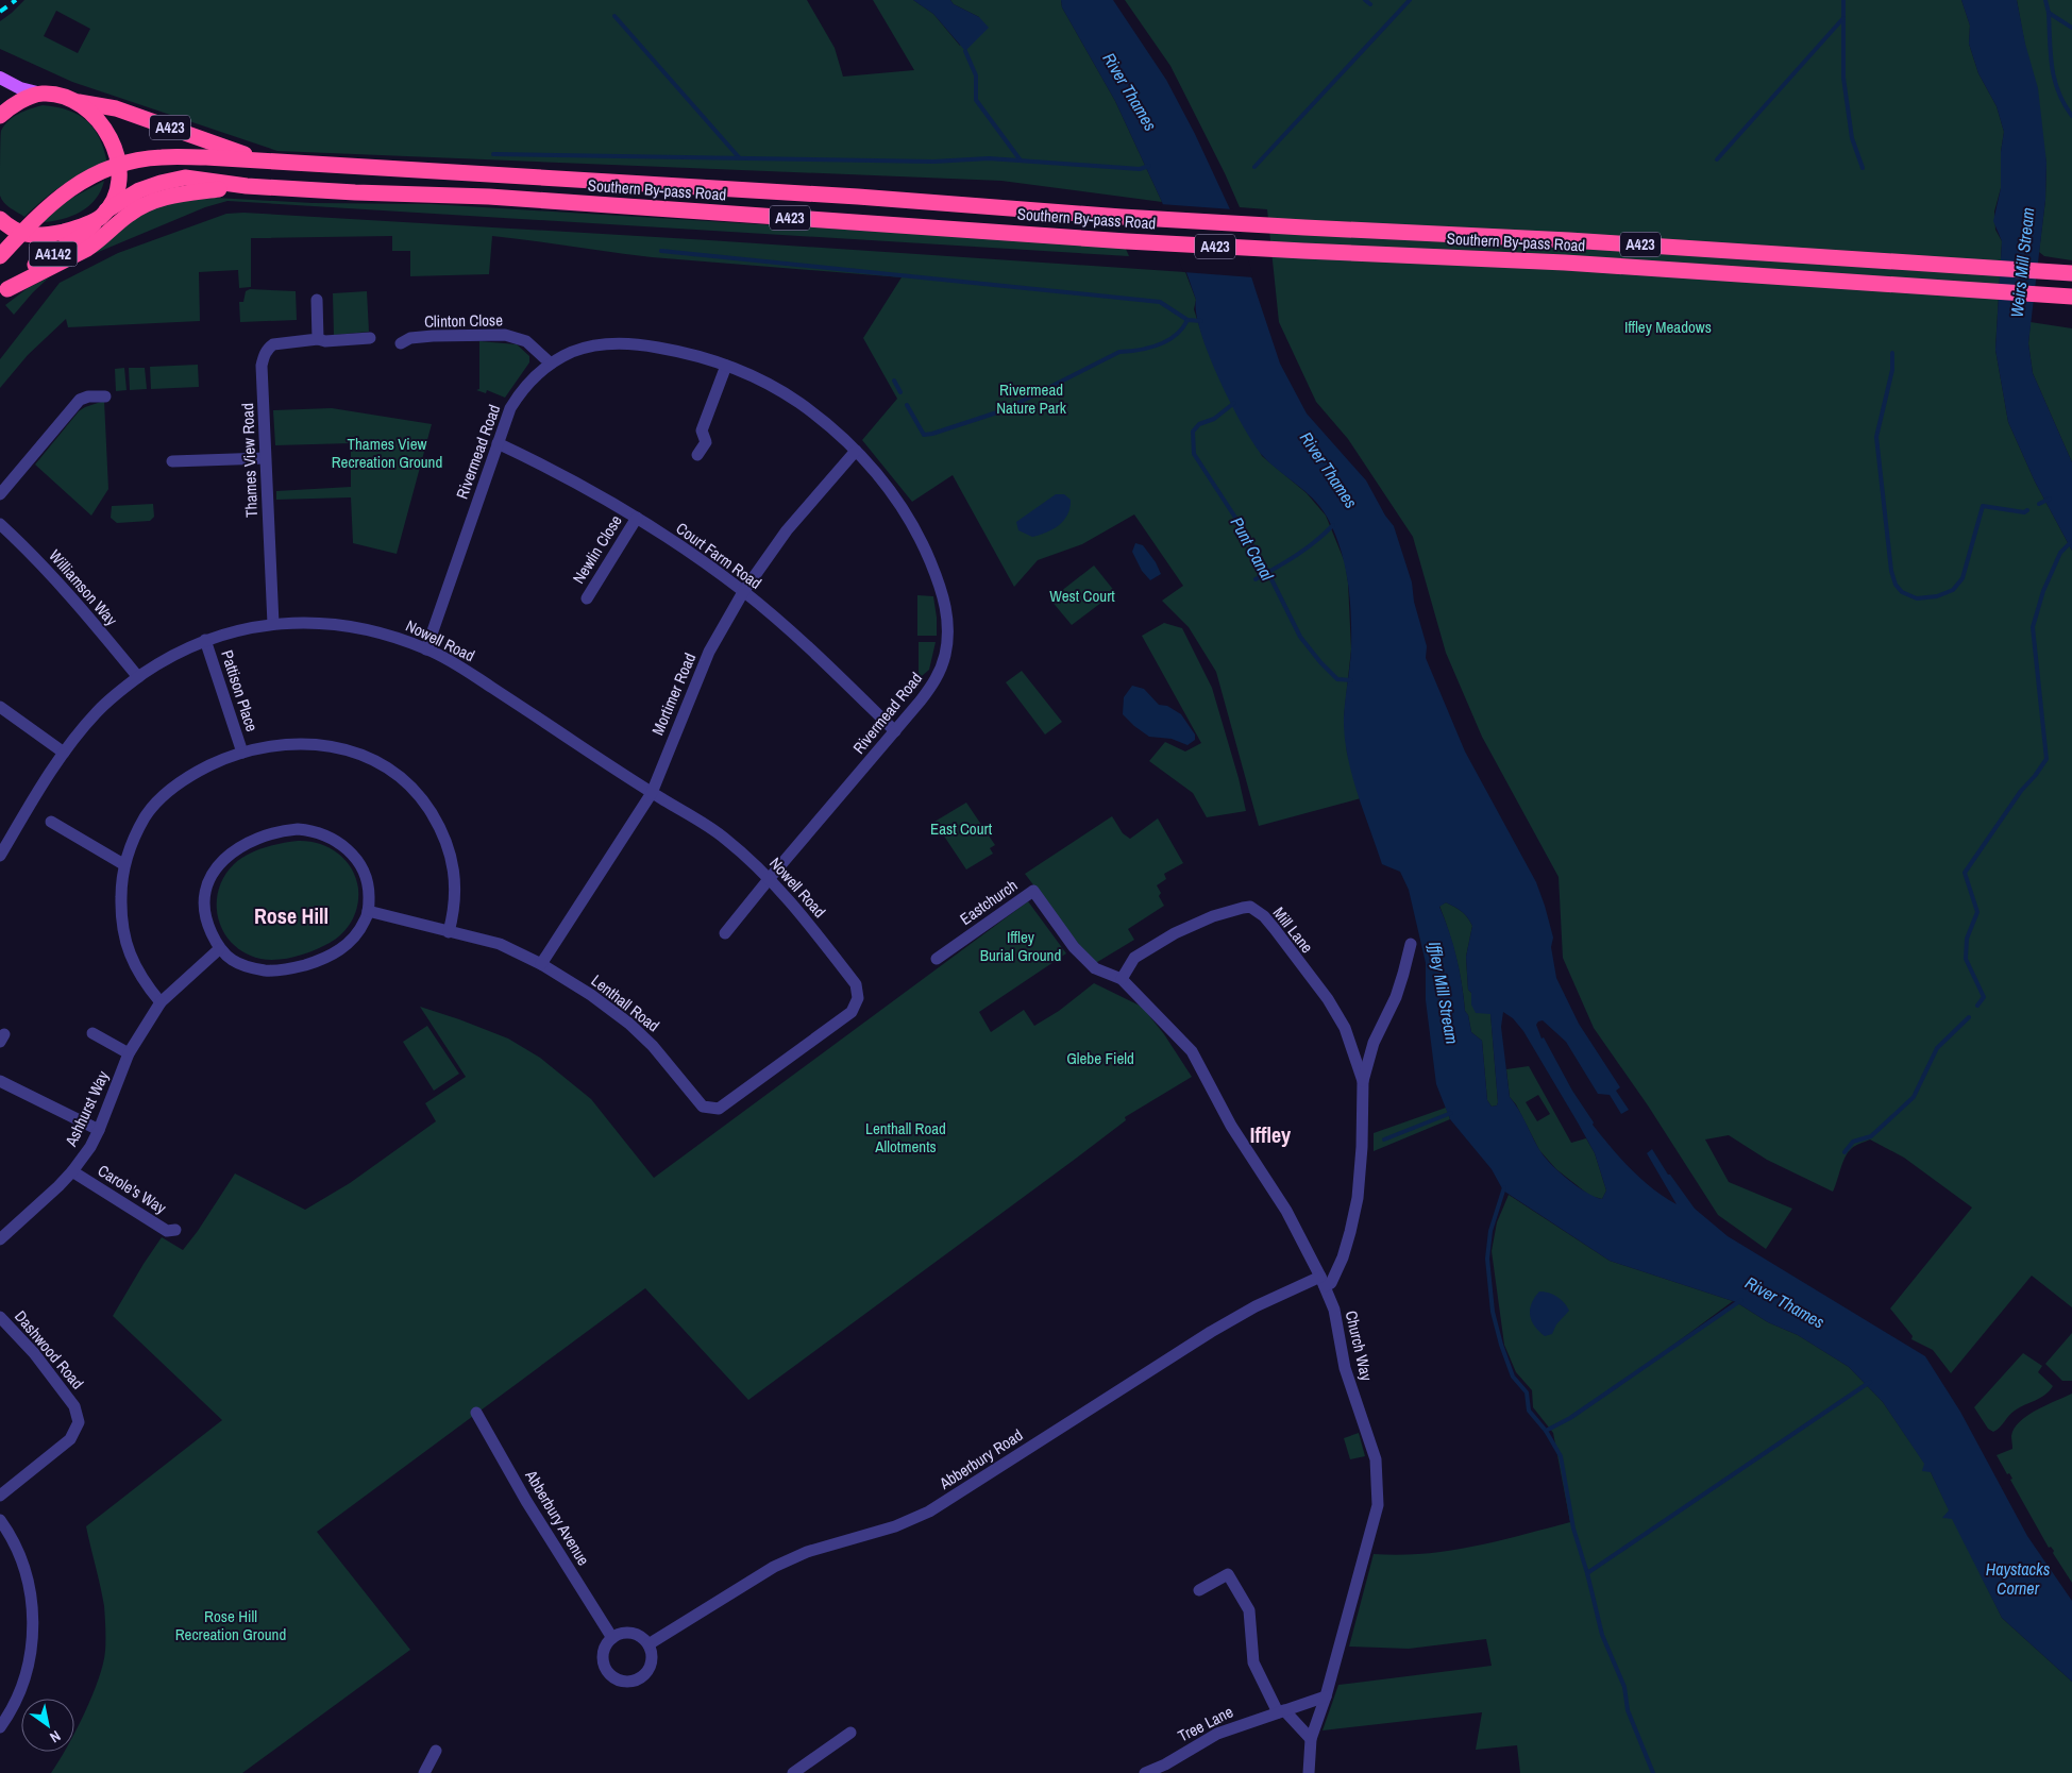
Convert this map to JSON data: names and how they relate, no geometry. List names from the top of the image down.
{
  "streets": {
    "highway": ["A423", "Southern By-pass Road", "A4142"],
    "street": [
      "Clinton Close",
      "Rivermead Road",
      "Thames View Road",
      "Newlin Close",
      "Court Farm Road",
      "Williamson Way",
      "Nowell Road",
      "Pattison Place",
      "Mortimer Road",
      "Eastchurch",
      "Mill Lane",
      "Lenthall Road",
      "Ashhurst Way",
      "Carole's Way",
      "Church Way",
      "Dashwood Road",
      "Abberbury Road",
      "Abberbury Avenue",
      "Tree Lane"
    ]
  },
  "crossings": [
    ["A423", "Southern By-pass Road"],
    ["A423", "A4142"],
    ["Southern By-pass Road", "A4142"],
    ["Clinton Close", "Rivermead Road"],
    ["Rivermead Road", "Court Farm Road"],
    ["Rivermead Road", "Nowell Road"],
    ["Rivermead Road", "Mortimer Road"],
    ["Thames View Road", "Nowell Road"],
    ["Newlin Close", "Court Farm Road"],
    ["Court Farm Road", "Mortimer Road"],
    ["Williamson Way", "Nowell Road"],
    ["Nowell Road", "Pattison Place"],
    ["Nowell Road", "Mortimer Road"],
    ["Nowell Road", "Lenthall Road"],
    ["Mortimer Road", "Lenthall Road"],
    ["Eastchurch", "Mill Lane"],
    ["Eastchurch", "Church Way"],
    ["Mill Lane", "Church Way"],
    ["Mill Lane", "Abberbury Road"],
    ["Lenthall Road", "Ashhurst Way"],
    ["Ashhurst Way", "Carole's Way"],
    ["Church Way", "Abberbury Road"],
    ["Church Way", "Tree Lane"],
    ["Abberbury Road", "Abberbury Avenue"]
  ],
  "districts": ["Rose Hill", "Iffley"],
  "water": [
    "River Thames",
    "Weirs Mill Stream",
    "Punt Canal",
    "Iffley Mill Stream",
    "Haystacks Corner"
  ],
  "parks": [
    "Iffley Meadows",
    "Rivermead Nature Park",
    "Thames View Recreation Ground",
    "West Court",
    "East Court",
    "Iffley Burial Ground",
    "Glebe Field",
    "Lenthall Road Allotments",
    "Rose Hill Recreation Ground"
  ],
  "north": "bottom right"
}
